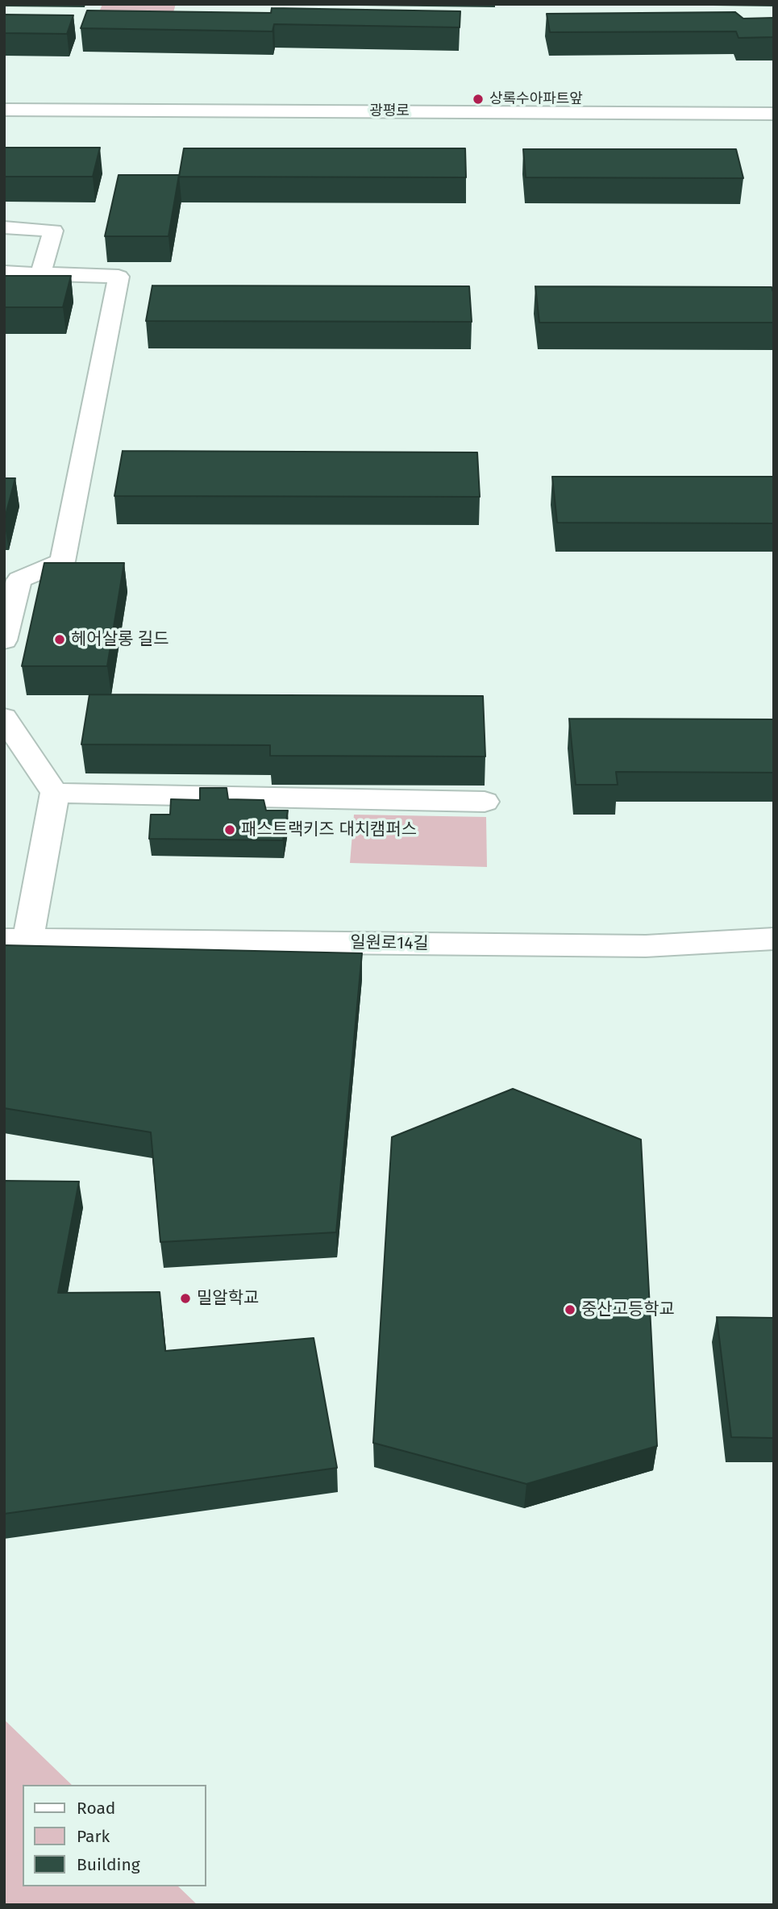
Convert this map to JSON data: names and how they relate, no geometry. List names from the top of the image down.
{
  "streets": {
    "street": ["광평로", "일원로14길"]
  },
  "places": [
    "상록수아파트앞",
    "헤어살롱 길드",
    "패스트랙키즈 대치캠퍼스",
    "밀알학교",
    "중산고등학교"
  ],
  "legend": ["Road", "Park", "Building"]
}
